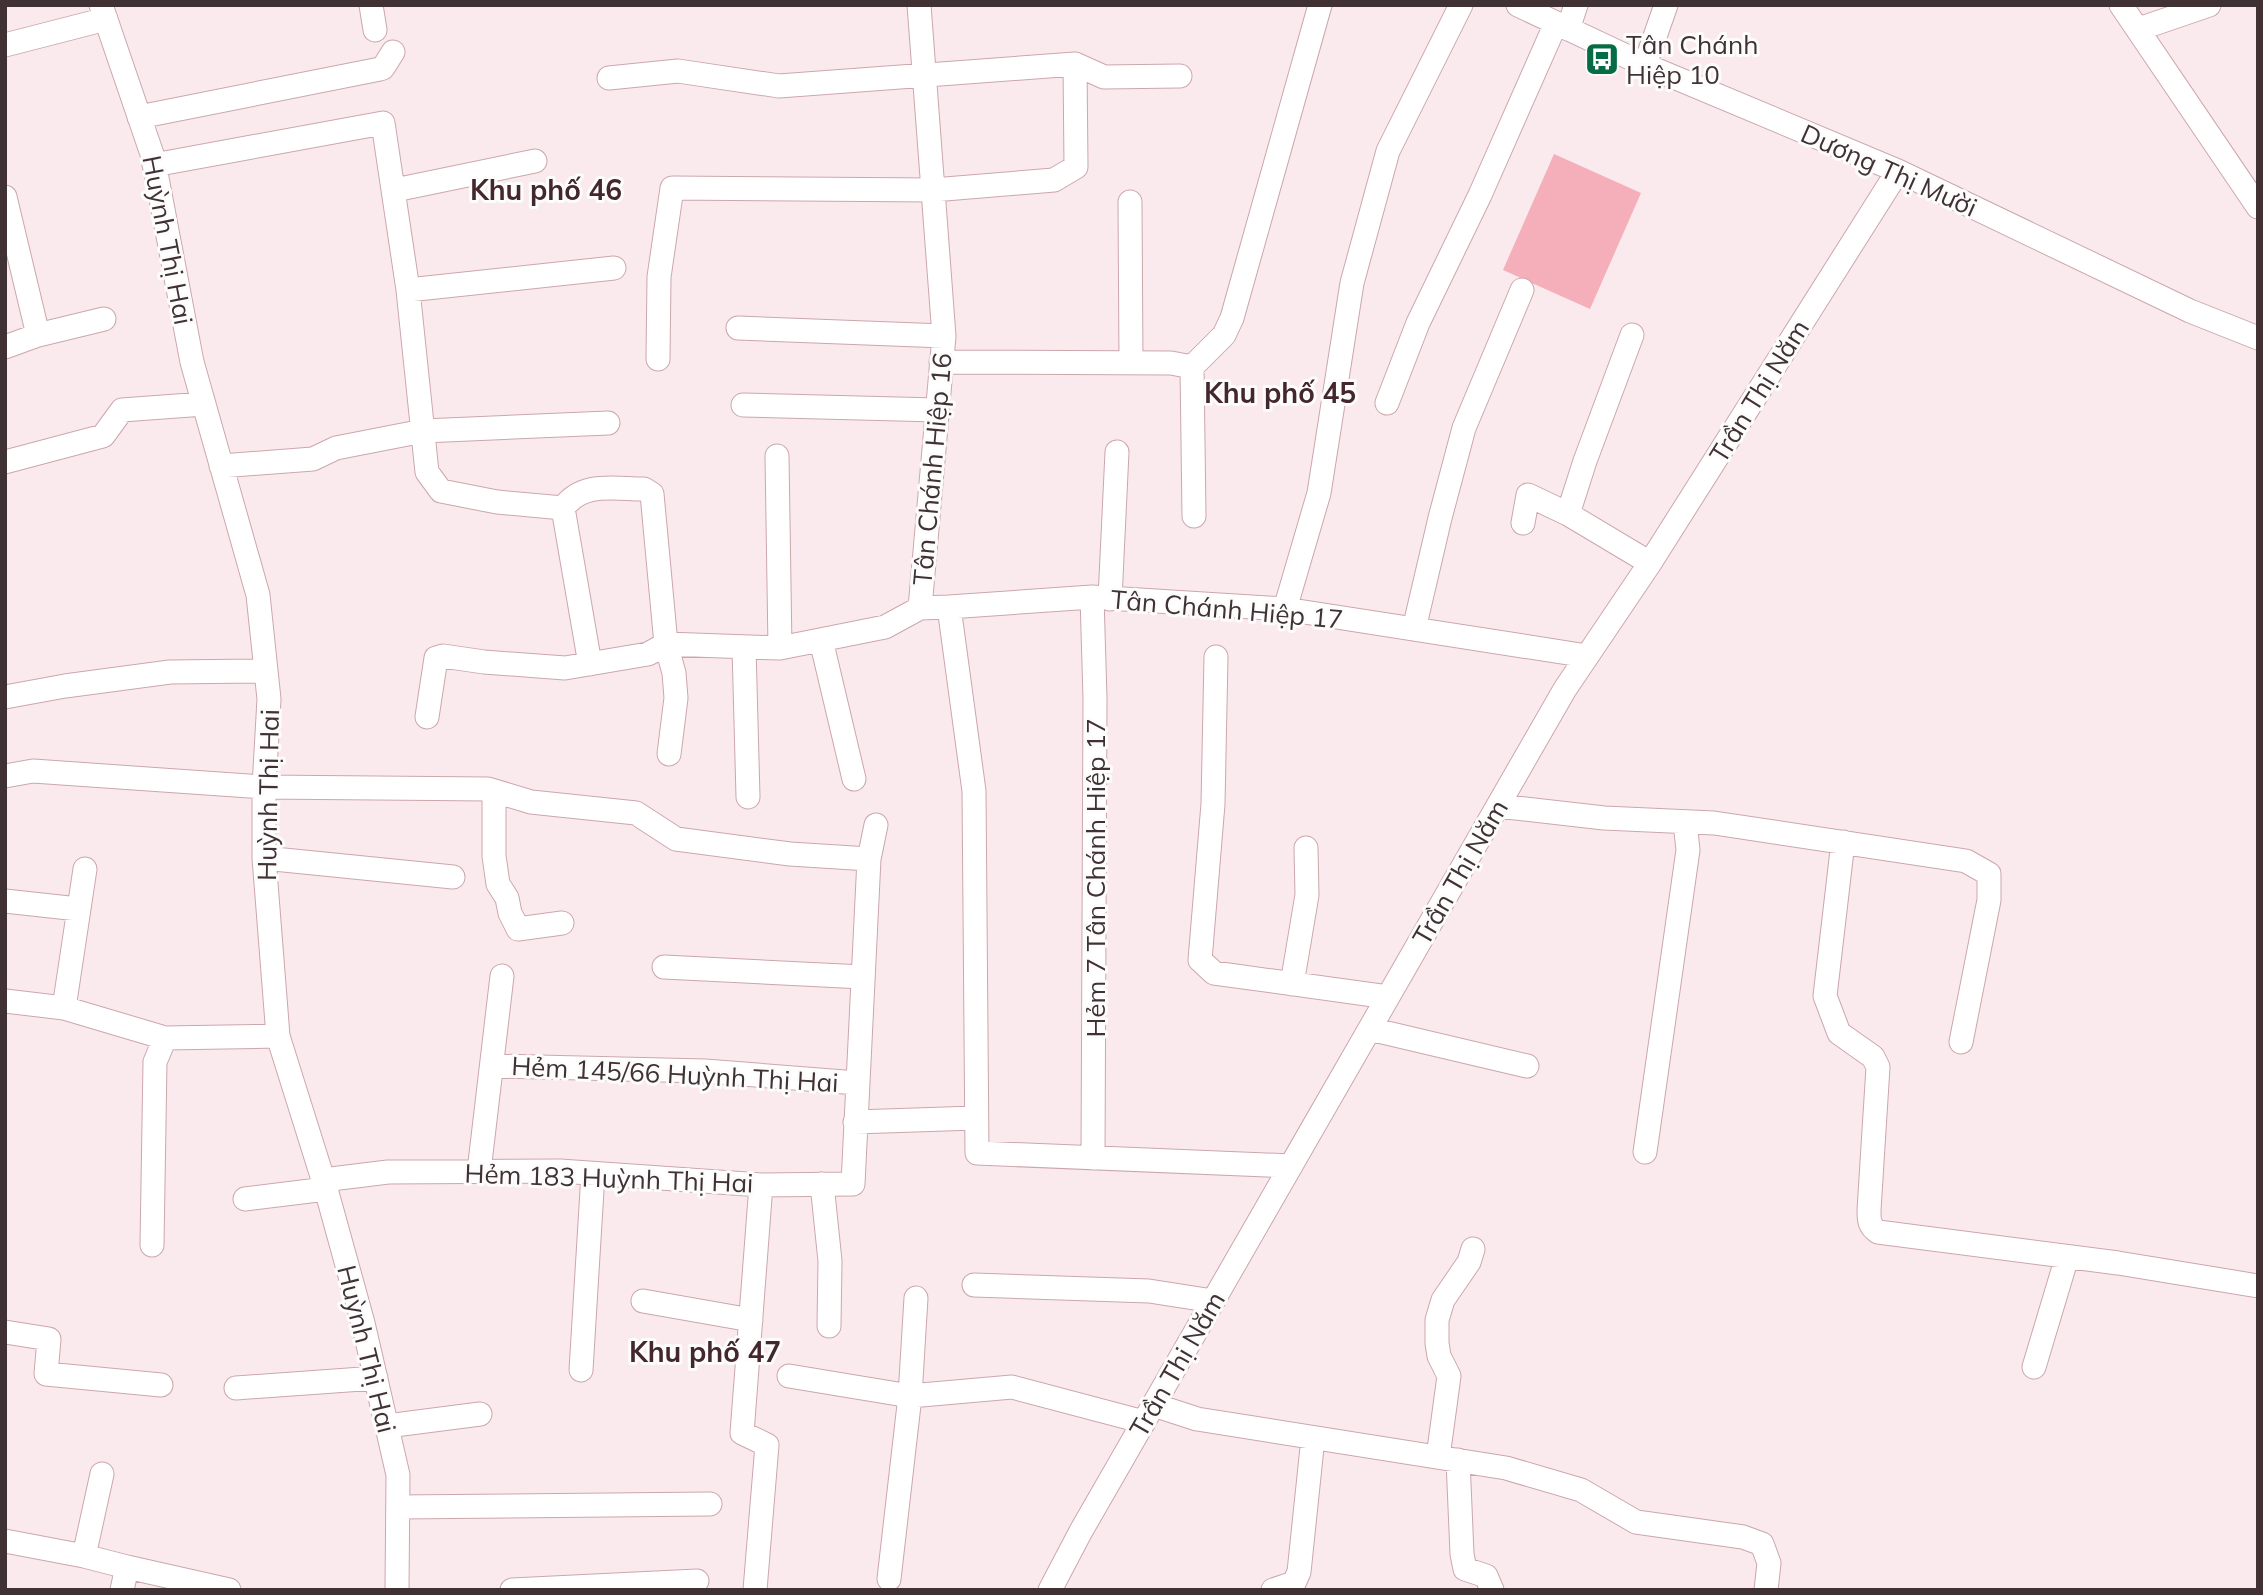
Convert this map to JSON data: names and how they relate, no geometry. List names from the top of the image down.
{
  "streets": {
    "street": [
      "Dương Thị Mười",
      "Huỳnh Thị Hai",
      "Trần Thị Năm",
      "Tân Chánh Hiệp 16",
      "Tân Chánh Hiệp 17",
      "Hẻm 7 Tân Chánh Hiệp 17",
      "Hẻm 145/66 Huỳnh Thị Hai",
      "Hẻm 183 Huỳnh Thị Hai"
    ]
  },
  "crossings": [
    ["Dương Thị Mười", "Trần Thị Năm"],
    ["Huỳnh Thị Hai", "Hẻm 183 Huỳnh Thị Hai"],
    ["Trần Thị Năm", "Tân Chánh Hiệp 17"],
    ["Tân Chánh Hiệp 16", "Tân Chánh Hiệp 17"],
    ["Tân Chánh Hiệp 16", "Hẻm 7 Tân Chánh Hiệp 17"],
    ["Tân Chánh Hiệp 17", "Hẻm 7 Tân Chánh Hiệp 17"]
  ],
  "districts": ["Khu phố 46", "Khu phố 45", "Khu phố 47"],
  "places": {
    "bus stop": ["Tân Chánh Hiệp 10"]
  }
}
